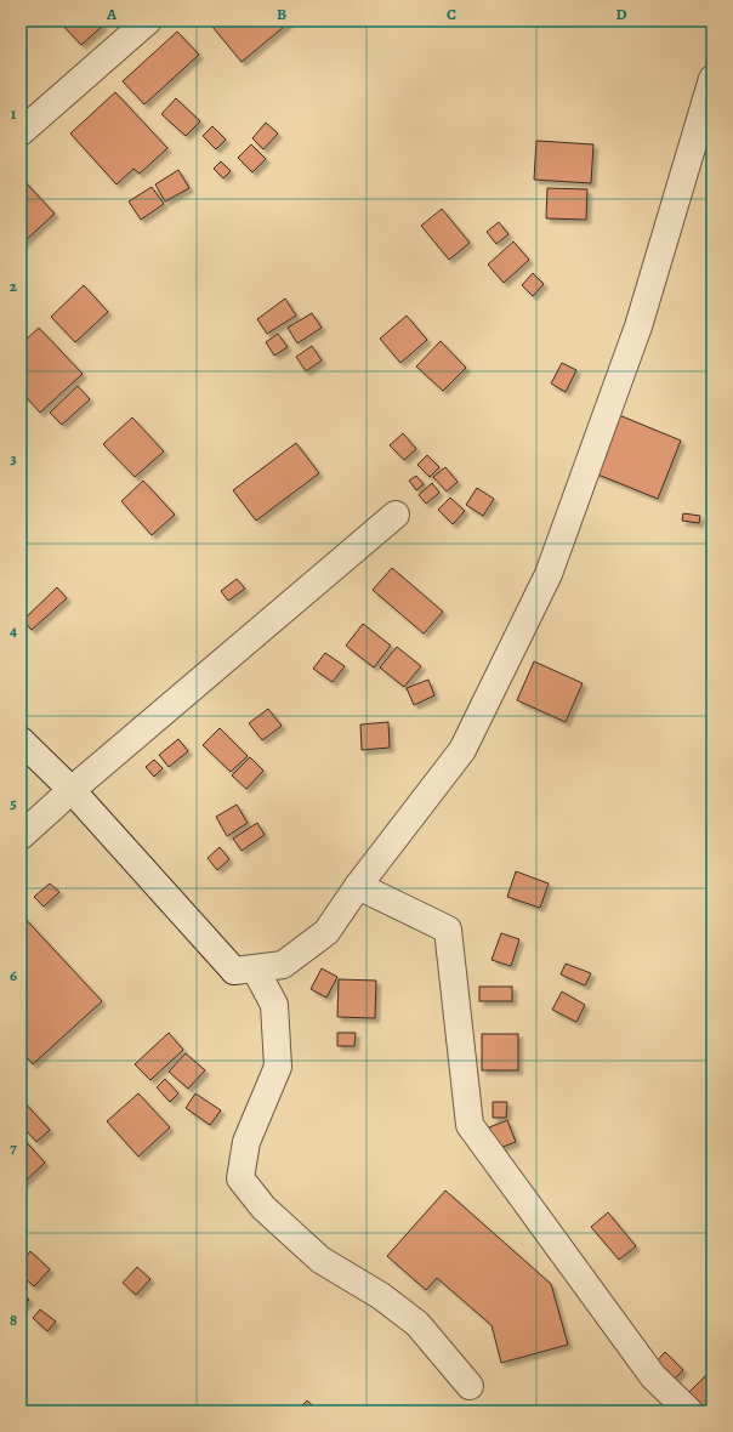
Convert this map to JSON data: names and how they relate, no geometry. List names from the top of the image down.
{
  "grid": {
    "columns": [
      "A",
      "B",
      "C",
      "D"
    ],
    "rows": [
      "1",
      "2",
      "3",
      "4",
      "5",
      "6",
      "7",
      "8"
    ]
  }
}
